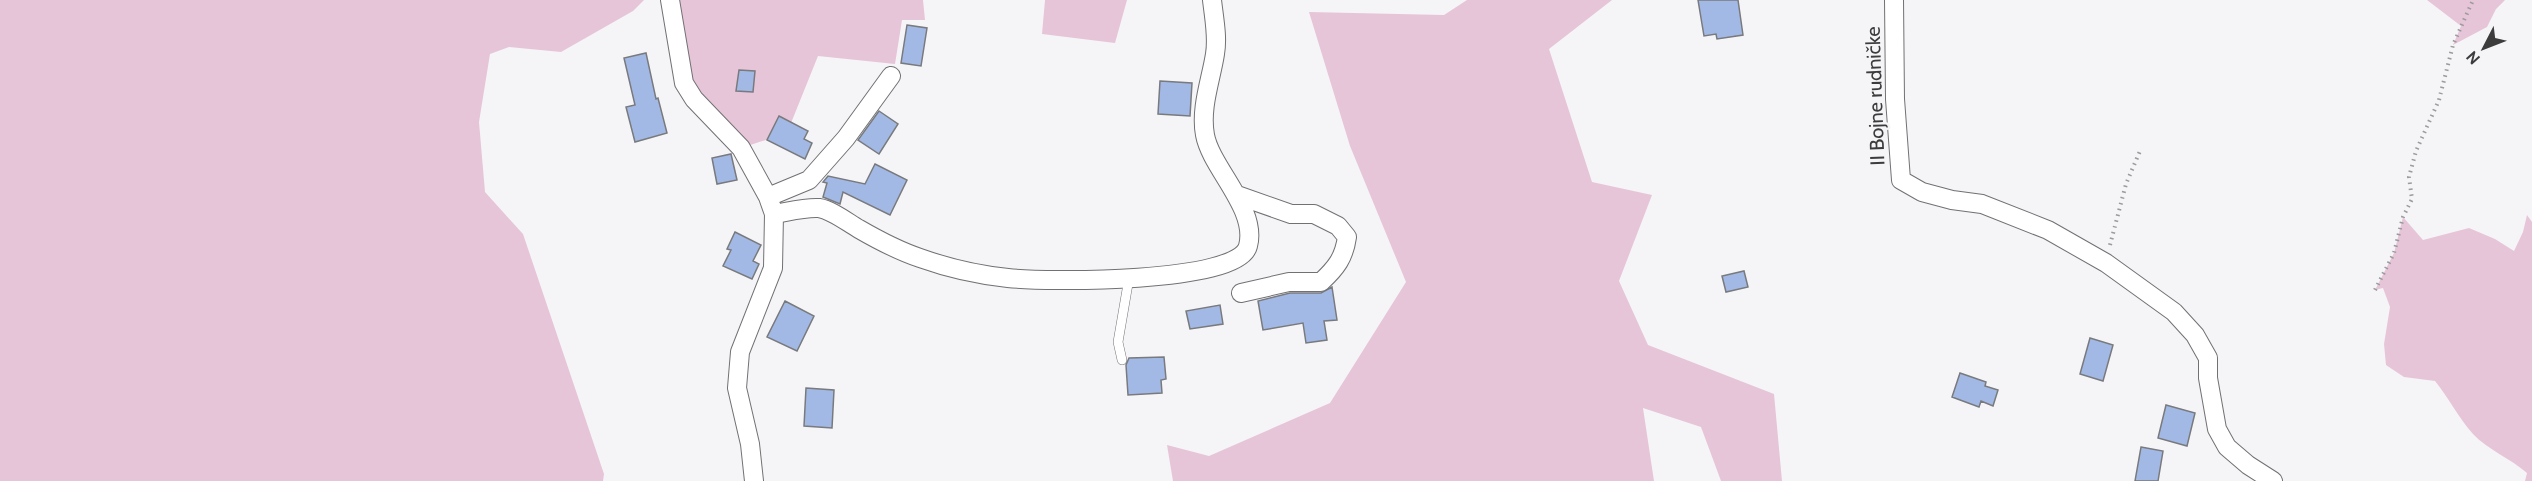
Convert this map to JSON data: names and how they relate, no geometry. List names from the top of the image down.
{
  "streets": {
    "street": ["II Bojne rudničke"]
  },
  "north": "bottom left"
}
